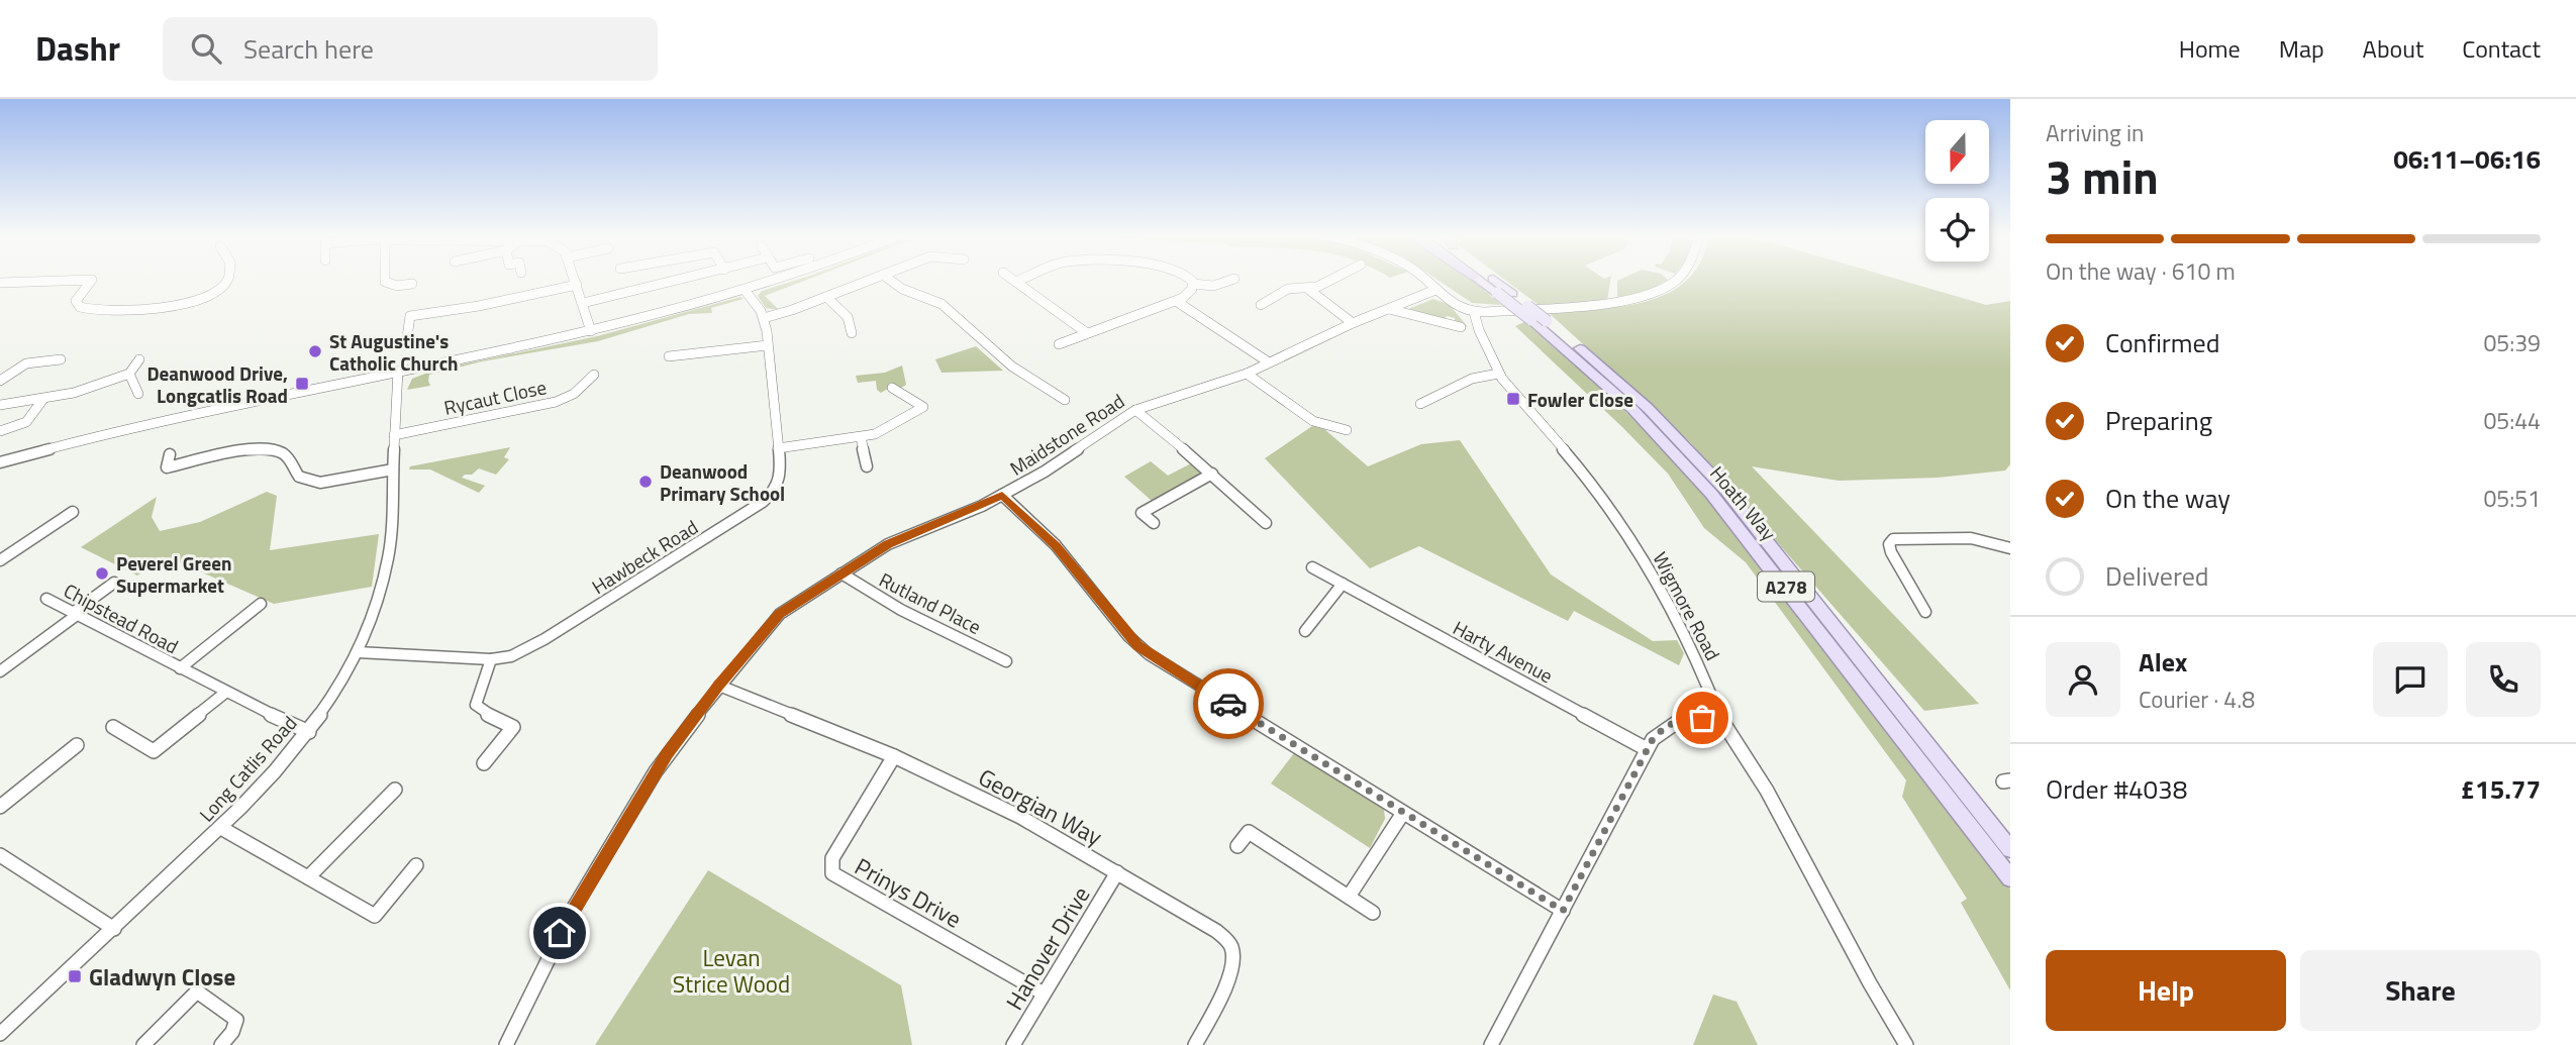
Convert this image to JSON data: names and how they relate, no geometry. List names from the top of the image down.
{
  "streets": {
    "main road": ["Hoath Way", "A278"],
    "street": [
      "Rycaut Close",
      "Maidstone Road",
      "Hawbeck Road",
      "Rutland Place",
      "Wigmore Road",
      "Chipstead Road",
      "Harty Avenue",
      "Long Catlis Road",
      "Georgian Way",
      "Prinys Drive",
      "Hanover Drive"
    ]
  },
  "crossings": [
    ["Rycaut Close", "Long Catlis Road"],
    ["Maidstone Road", "Rutland Place"],
    ["Maidstone Road", "Georgian Way"],
    ["Hawbeck Road", "Long Catlis Road"],
    ["Chipstead Road", "Long Catlis Road"],
    ["Georgian Way", "Prinys Drive"],
    ["Georgian Way", "Hanover Drive"],
    ["Prinys Drive", "Hanover Drive"]
  ],
  "parks": ["Levan Strice Wood"],
  "places": {
    "other": ["St Augustine's Catholic Church", "Deanwood Primary School", "Peverel Green Supermarket"],
    "transit": ["Deanwood Drive, Longcatlis Road", "Fowler Close", "Gladwyn Close"]
  },
  "north": "bottom",
  "page": {
    "header": "Dashr",
    "search": "Search here",
    "nav": [
      "Home",
      "Map",
      "About",
      "Contact"
    ],
    "heading": ["3 min", "Arriving in", "06:11–06:16"],
    "panel": [
      "Alex",
      "Courier · 4.8",
      "Order #4038",
      "£15.77"
    ],
    "bar": "On the way · 610 m",
    "list": [
      ["Confirmed", "05:39"],
      ["Preparing", "05:44"],
      ["On the way", "05:51"],
      "Delivered"
    ],
    "buttons": ["Help", "Share"]
  }
}
